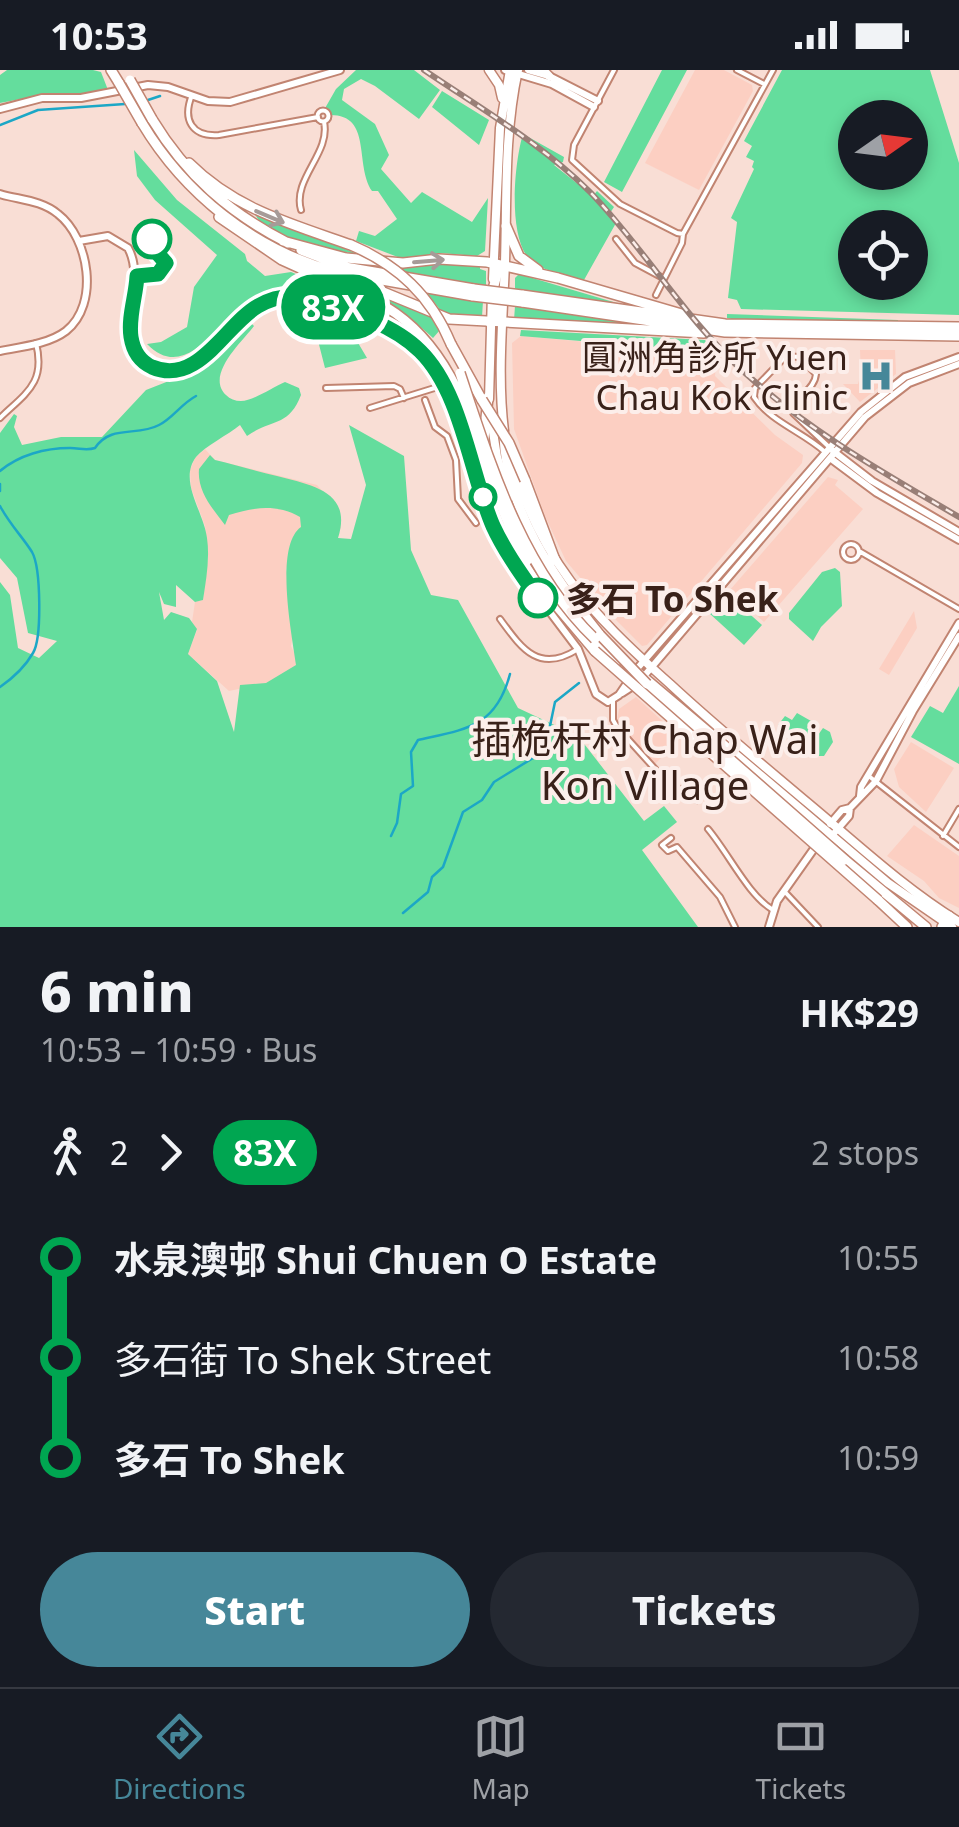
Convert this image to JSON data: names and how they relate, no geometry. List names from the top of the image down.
{
  "districts": ["插桅杆村 Chap Wai Kon Village"],
  "places": {
    "hospital": ["圓洲角診所 Yuen Chau Kok Clinic"],
    "other": ["多石 To Shek"]
  },
  "lines": ["bus line 83X"],
  "north": "right",
  "page": {
    "status": "10:53",
    "on_map": "83X",
    "heading": ["6 min", "10:53 – 10:59 · Bus", "HK$29"],
    "legs": ["2", "83X", "2 stops"],
    "list": [
      {
        "name": "水泉澳邨 Shui Chuen O Estate",
        "value": "10:55"
      },
      {
        "name": "多石街 To Shek Street",
        "value": "10:58"
      },
      {
        "name": "多石 To Shek",
        "value": "10:59"
      }
    ],
    "buttons": ["Start", "Tickets"],
    "tabs": ["Directions", "Map", "Tickets"]
  }
}
